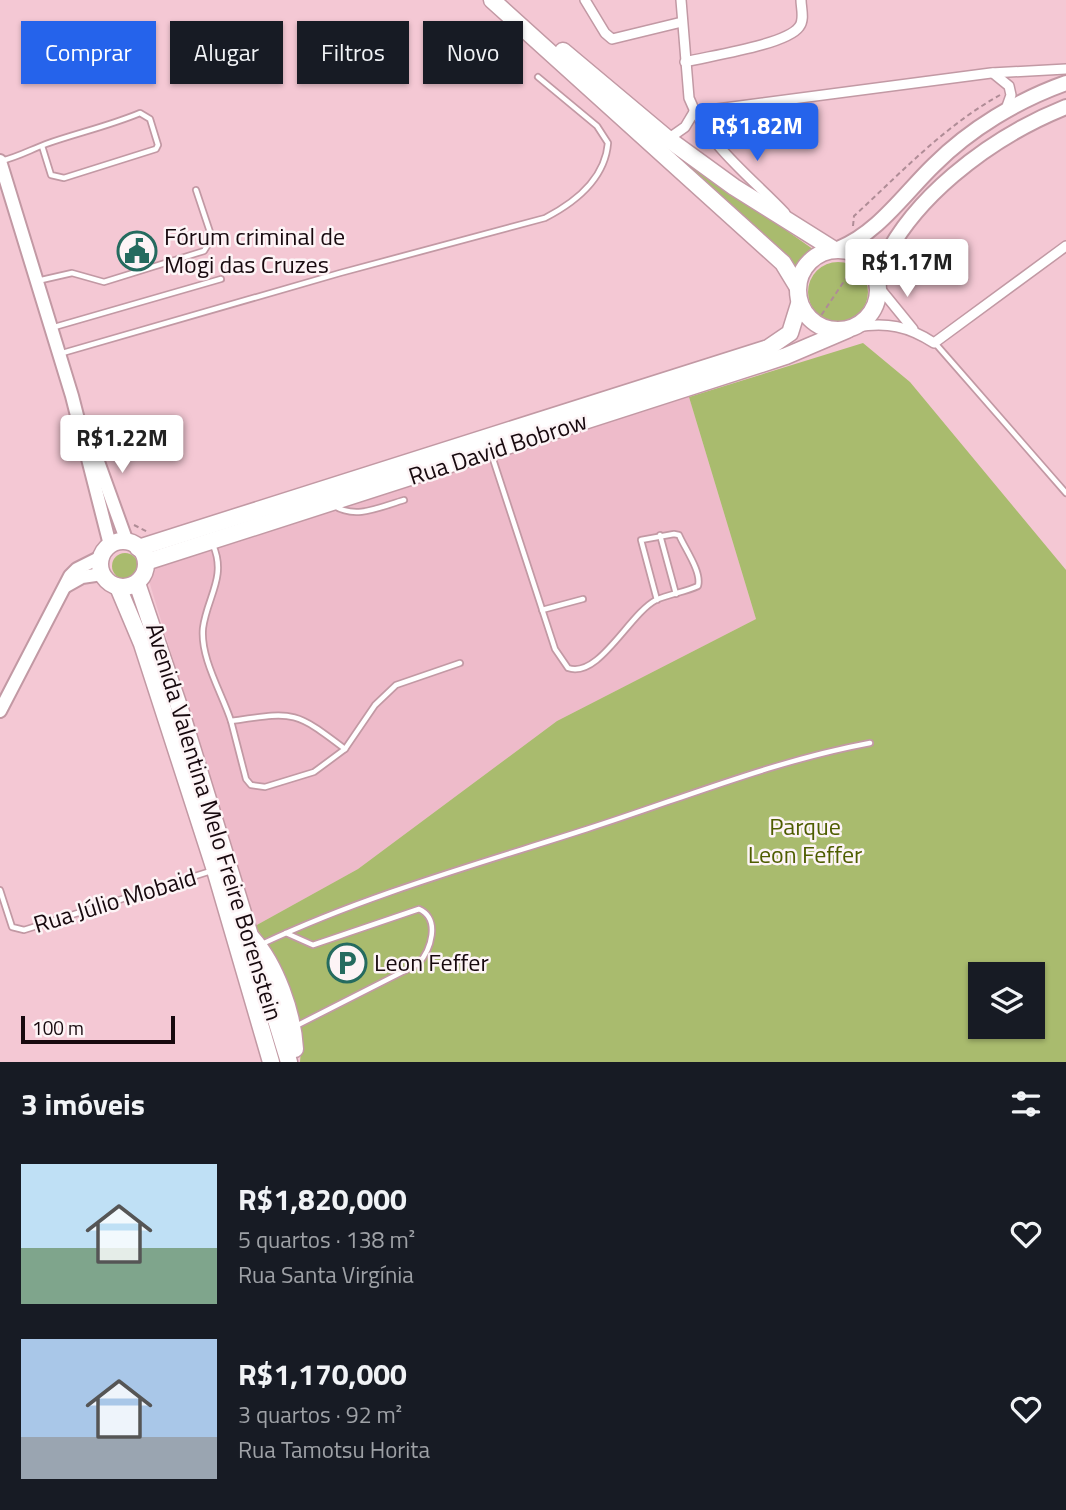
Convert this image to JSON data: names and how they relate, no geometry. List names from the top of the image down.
{
  "streets": {
    "highway": ["Rua David Bobrow", "Avenida Valentina Melo Freire Borenstein"],
    "lane": ["Rua Júlio Mobaid"]
  },
  "crossings": [
    ["Rua David Bobrow", "Avenida Valentina Melo Freire Borenstein"],
    ["Avenida Valentina Melo Freire Borenstein", "Rua Júlio Mobaid"]
  ],
  "parks": ["Parque Leon Feffer"],
  "places": {
    "public building": ["Fórum criminal de Mogi das Cruzes"],
    "parking": ["Leon Feffer"]
  },
  "scale_bar": "100 m",
  "page": {
    "chip": [
      "Comprar",
      "Alugar",
      "Filtros",
      "Novo"
    ],
    "price": ["R$1.82M", "R$1.17M", "R$1.22M"],
    "scale": "100 m",
    "heading": "3 imóveis",
    "list": [
      {
        "name": "R$1,820,000",
        "note": "5 quartos · 138 m² · Rua Santa Virgínia"
      },
      {
        "name": "R$1,170,000",
        "note": "3 quartos · 92 m² · Rua Tamotsu Horita"
      }
    ]
  }
}
